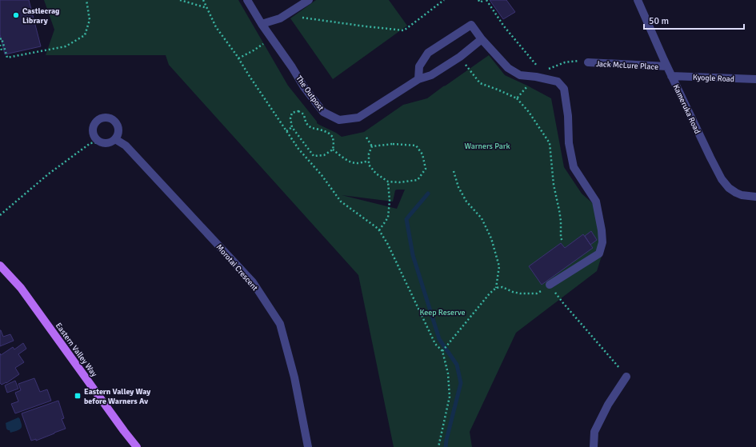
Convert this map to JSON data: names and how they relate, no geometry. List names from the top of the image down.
{
  "streets": {
    "main road": ["Eastern Valley Way"],
    "street": [
      "Jack McLure Place",
      "Kyogle Road",
      "The Outpost",
      "Kameruka Road",
      "Morotai Crescent"
    ]
  },
  "crossings": [
    ["Jack McLure Place", "Kameruka Road"],
    ["Kyogle Road", "Kameruka Road"]
  ],
  "parks": ["Warners Park", "Keep Reserve"],
  "places": {
    "other": ["Castlecrag Library"],
    "transit": ["Eastern Valley Way before Warners Av"]
  },
  "scale_bar": "50 m"
}
